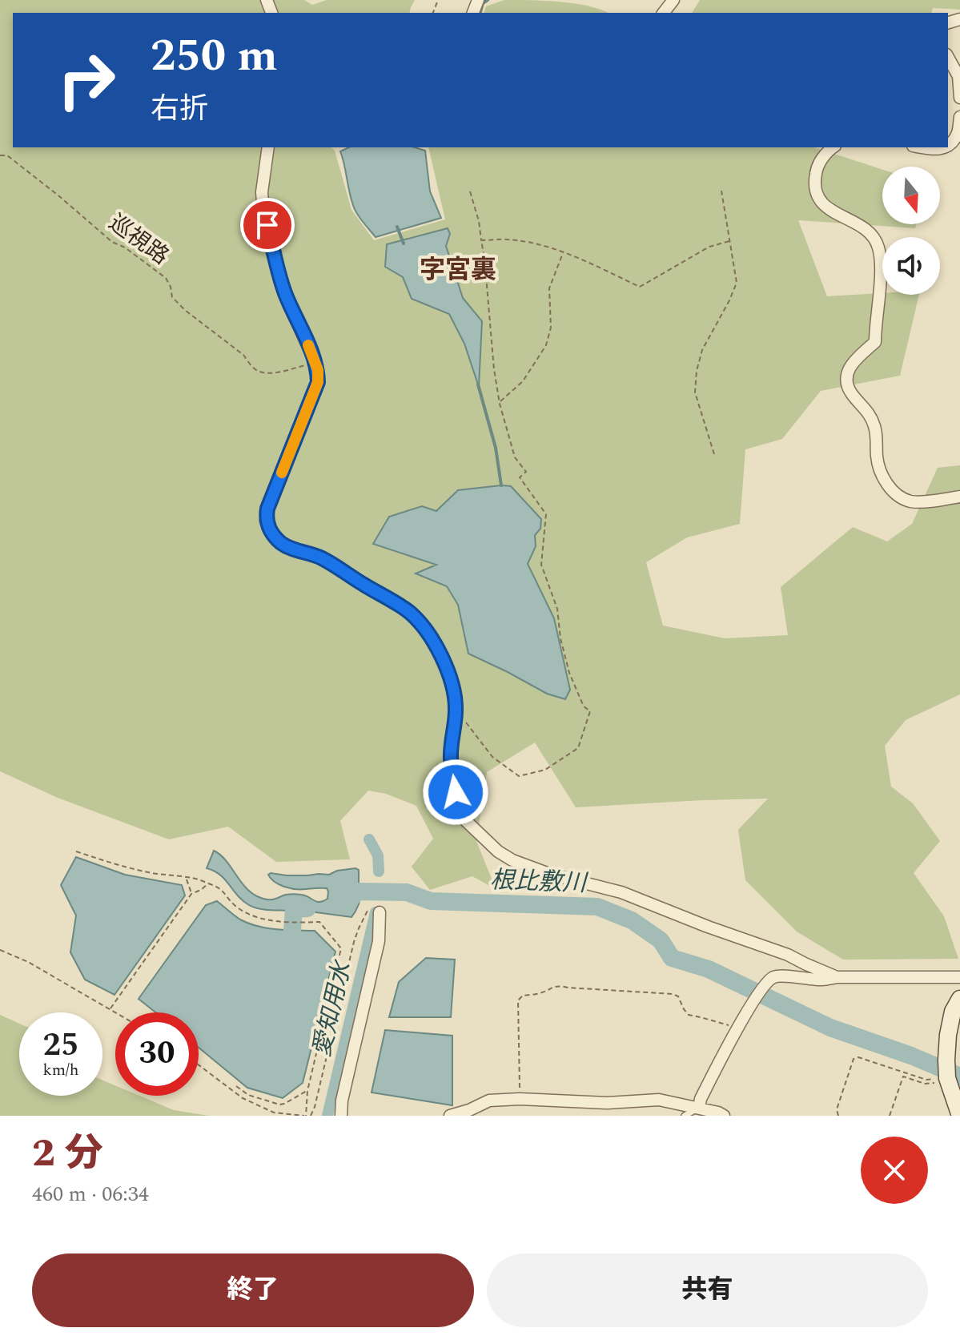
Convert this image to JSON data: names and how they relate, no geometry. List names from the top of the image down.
{
  "streets": {
    "path": ["巡視路"]
  },
  "districts": ["字宮裏"],
  "water": ["根比敷川", "愛知用水"],
  "north": "bottom",
  "page": {
    "turn": ["250 m", "右折"],
    "speed": "25 km/h",
    "limit": "30",
    "heading": ["2 分", "460 m · 06:34"],
    "buttons": ["終了", "共有"]
  }
}
